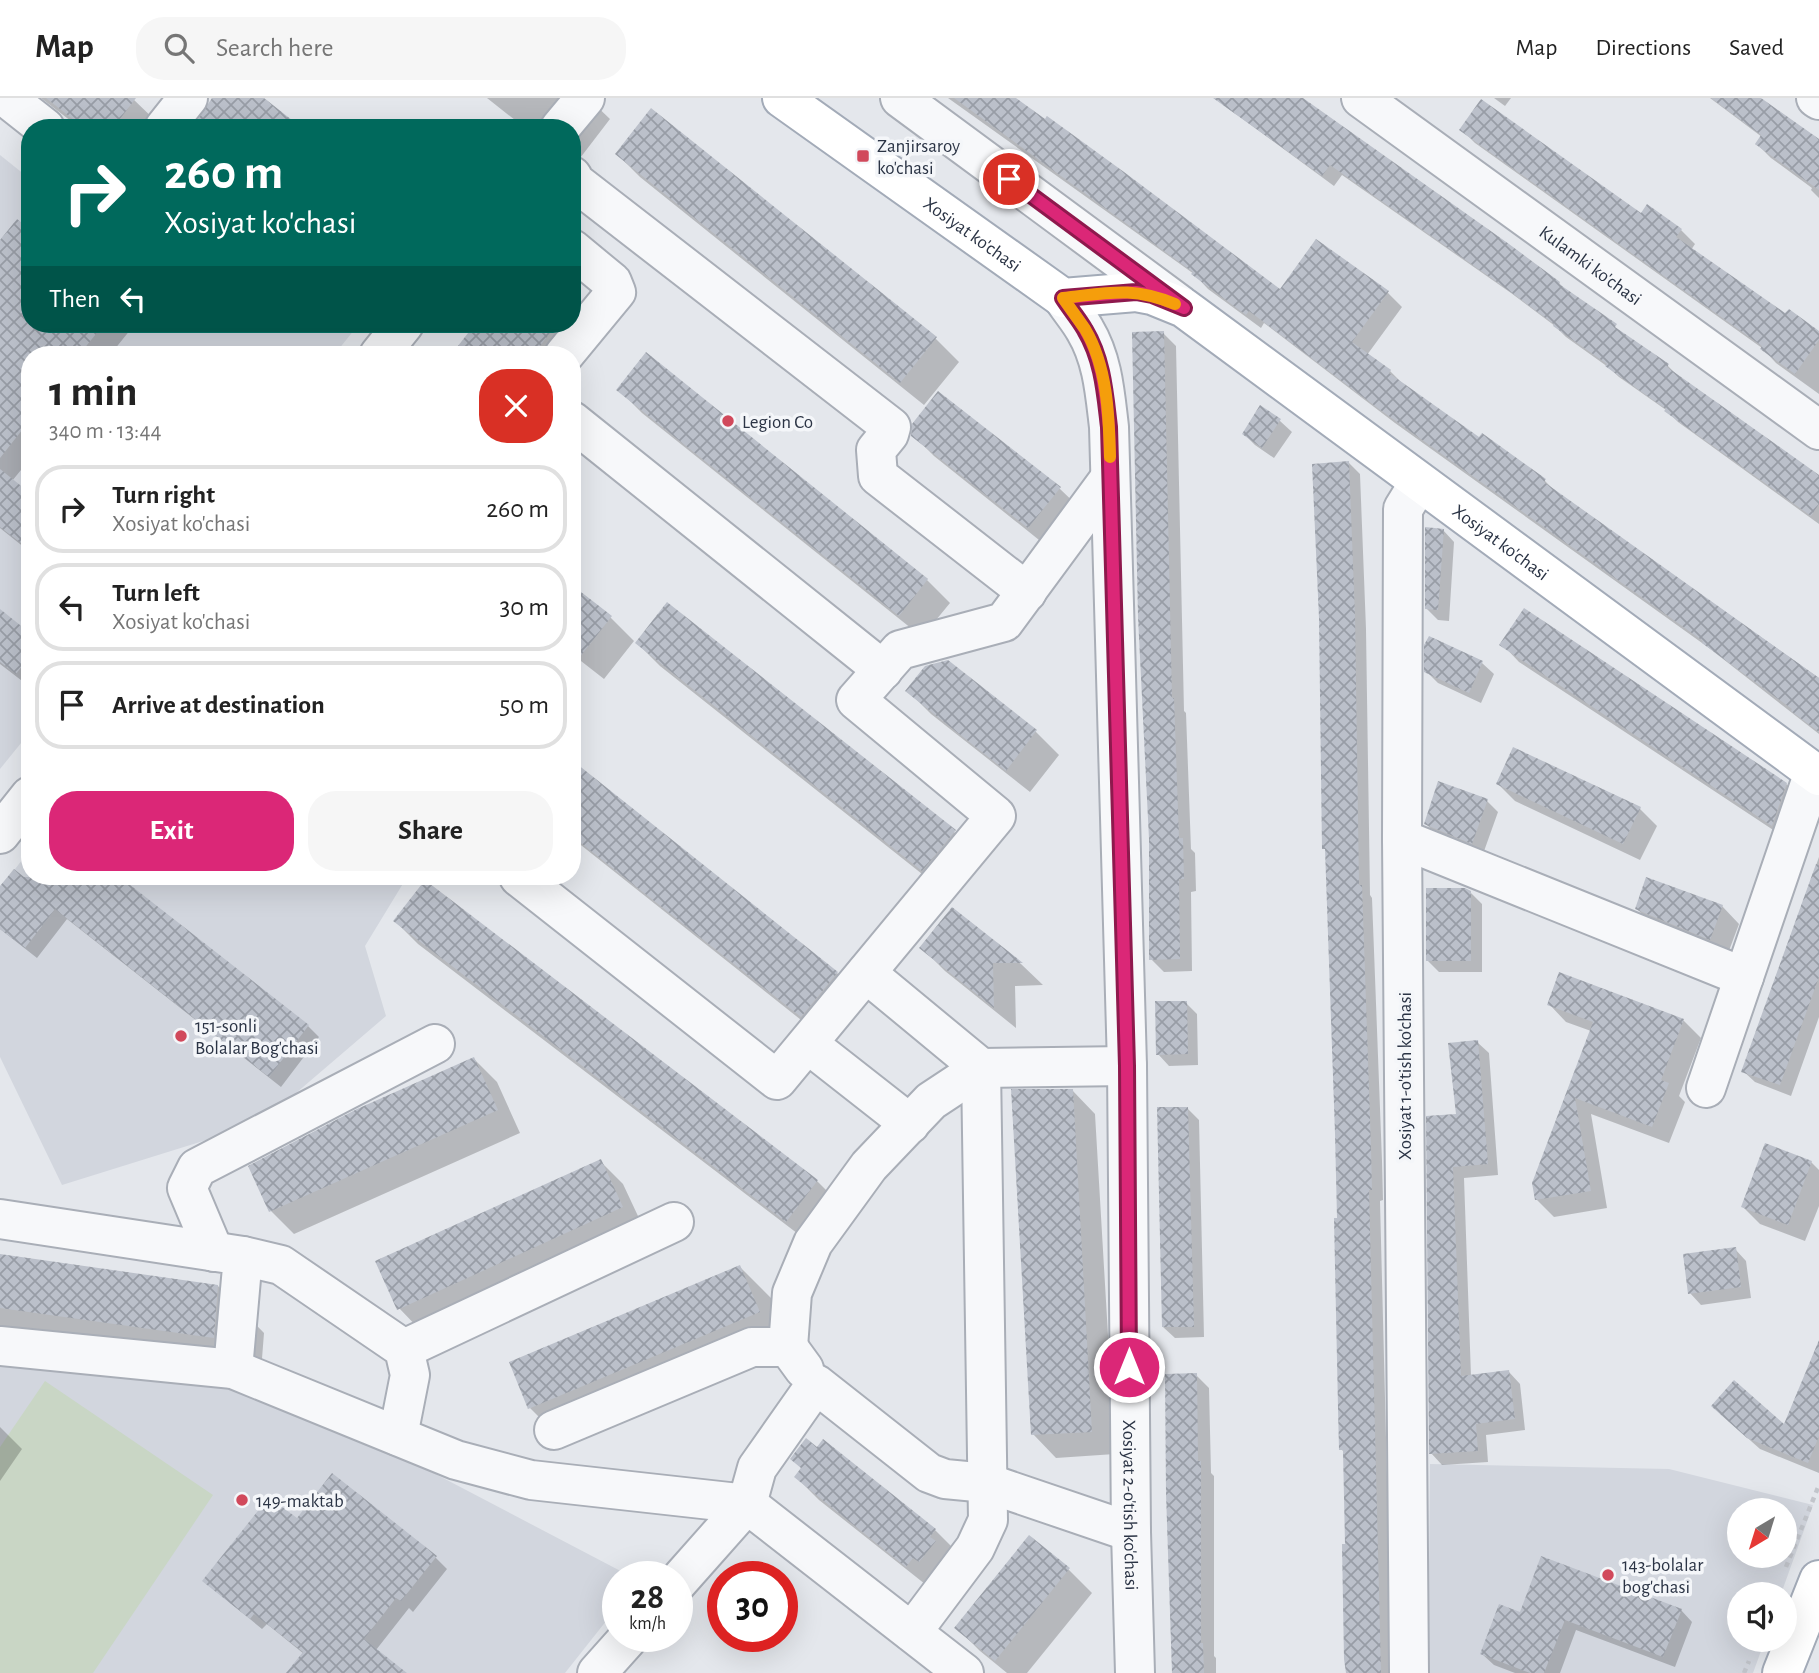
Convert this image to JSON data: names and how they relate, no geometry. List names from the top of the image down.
{
  "streets": {
    "main road": ["Xosiyat ko'chasi"],
    "street": ["Kulamki ko'chasi", "Xosiyat 1-o'tish ko'chasi", "Xosiyat 2-o'tish ko'chasi"]
  },
  "crossings": [
    ["Xosiyat ko'chasi", "Xosiyat 1-o'tish ko'chasi"],
    ["Xosiyat ko'chasi", "Xosiyat 2-o'tish ko'chasi"]
  ],
  "places": {
    "transit": ["Zanjirsaroy ko'chasi"],
    "other": [
      "Legion Co",
      "151-sonli Bolalar Bog'chasi",
      "149-maktab",
      "143-bolalar bog'chasi"
    ]
  },
  "north": "bottom left",
  "page": {
    "header": "Map",
    "search": "Search here",
    "nav": ["Map", "Directions", "Saved"],
    "turn": ["260 m", "Xosiyat ko'chasi"],
    "then": "Then",
    "heading": ["1 min", "340 m · 13:44"],
    "list": [
      {
        "name": "Turn right",
        "note": "Xosiyat ko'chasi",
        "value": "260 m"
      },
      {
        "name": "Turn left",
        "note": "Xosiyat ko'chasi",
        "value": "30 m"
      },
      {
        "name": "Arrive at destination",
        "value": "50 m"
      }
    ],
    "buttons": ["Exit", "Share"],
    "speed": "28 km/h",
    "limit": "30"
  }
}
